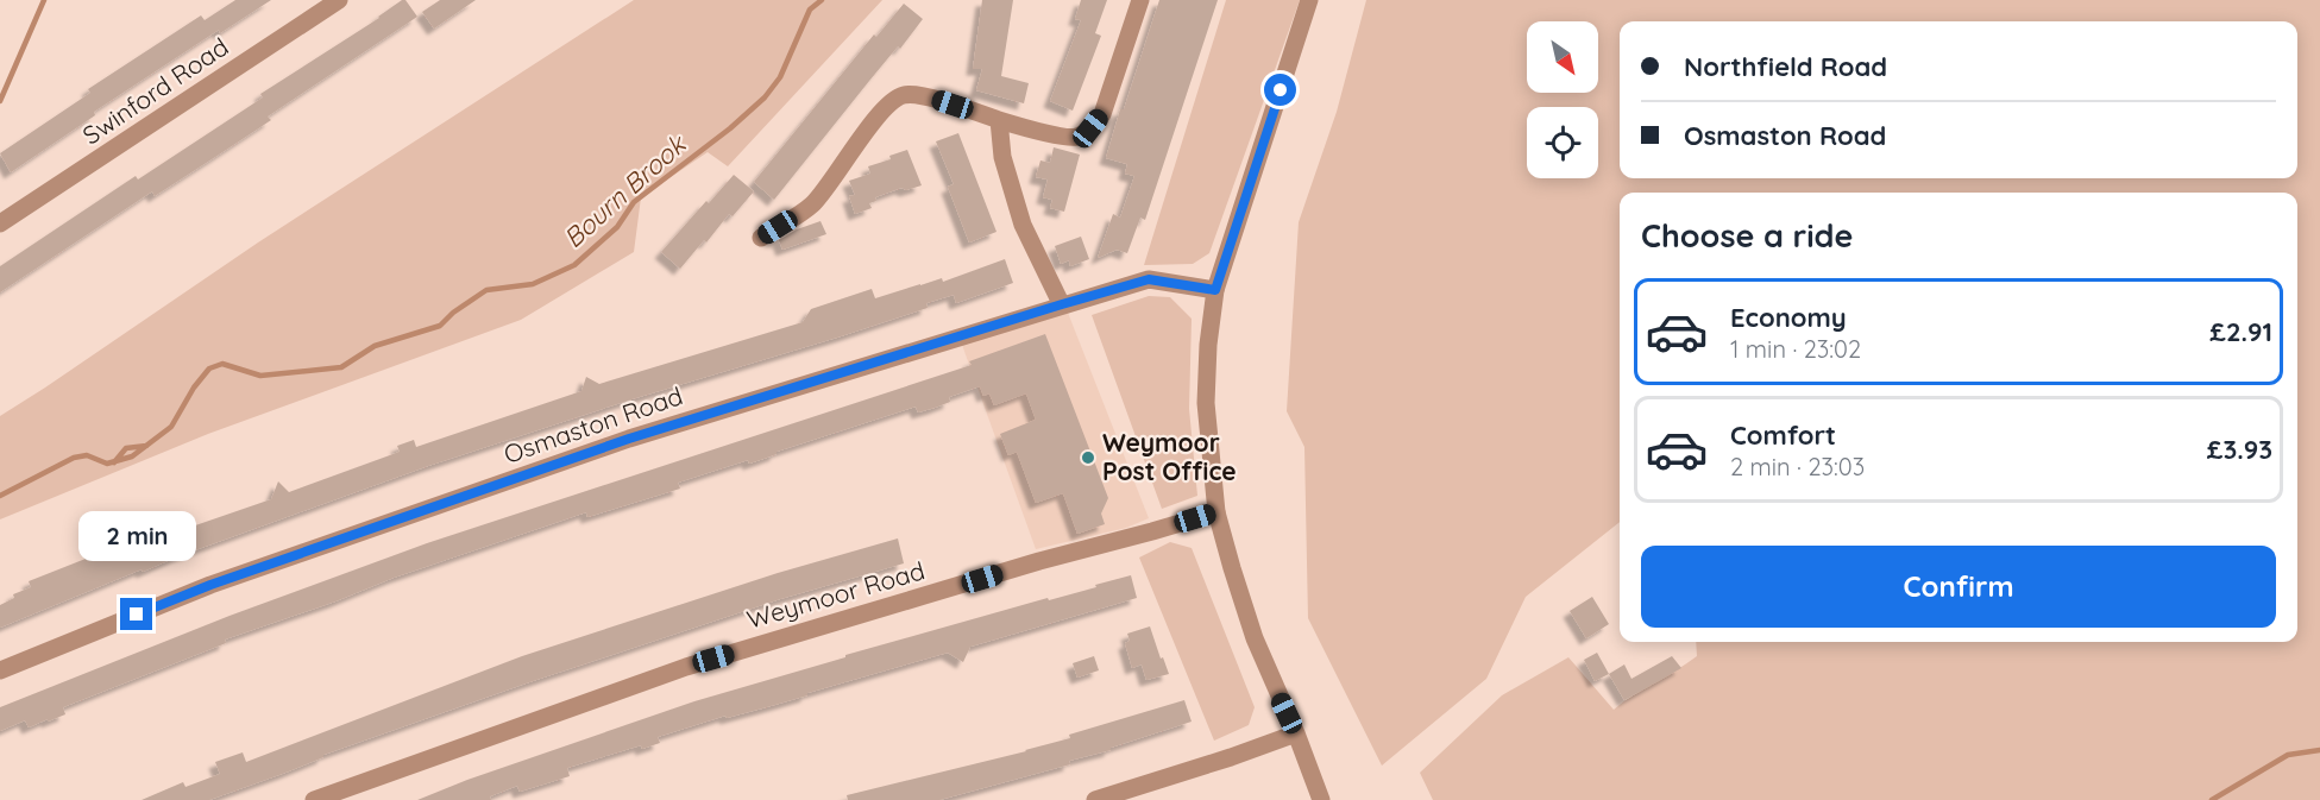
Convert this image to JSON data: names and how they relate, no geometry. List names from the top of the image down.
{
  "streets": {
    "street": ["Swinford Road", "Osmaston Road", "Weymoor Road"]
  },
  "water": ["Bourn Brook"],
  "places": ["Weymoor Post Office"],
  "north": "bottom right",
  "page": {
    "banner": ["Northfield Road", "Osmaston Road"],
    "heading": "Choose a ride",
    "list": [
      {
        "name": "Economy",
        "note": "1 min · 23:02",
        "value": "£2.91"
      },
      {
        "name": "Comfort",
        "note": "2 min · 23:03",
        "value": "£3.93"
      }
    ],
    "bubble": "2 min",
    "buttons": "Confirm"
  }
}
